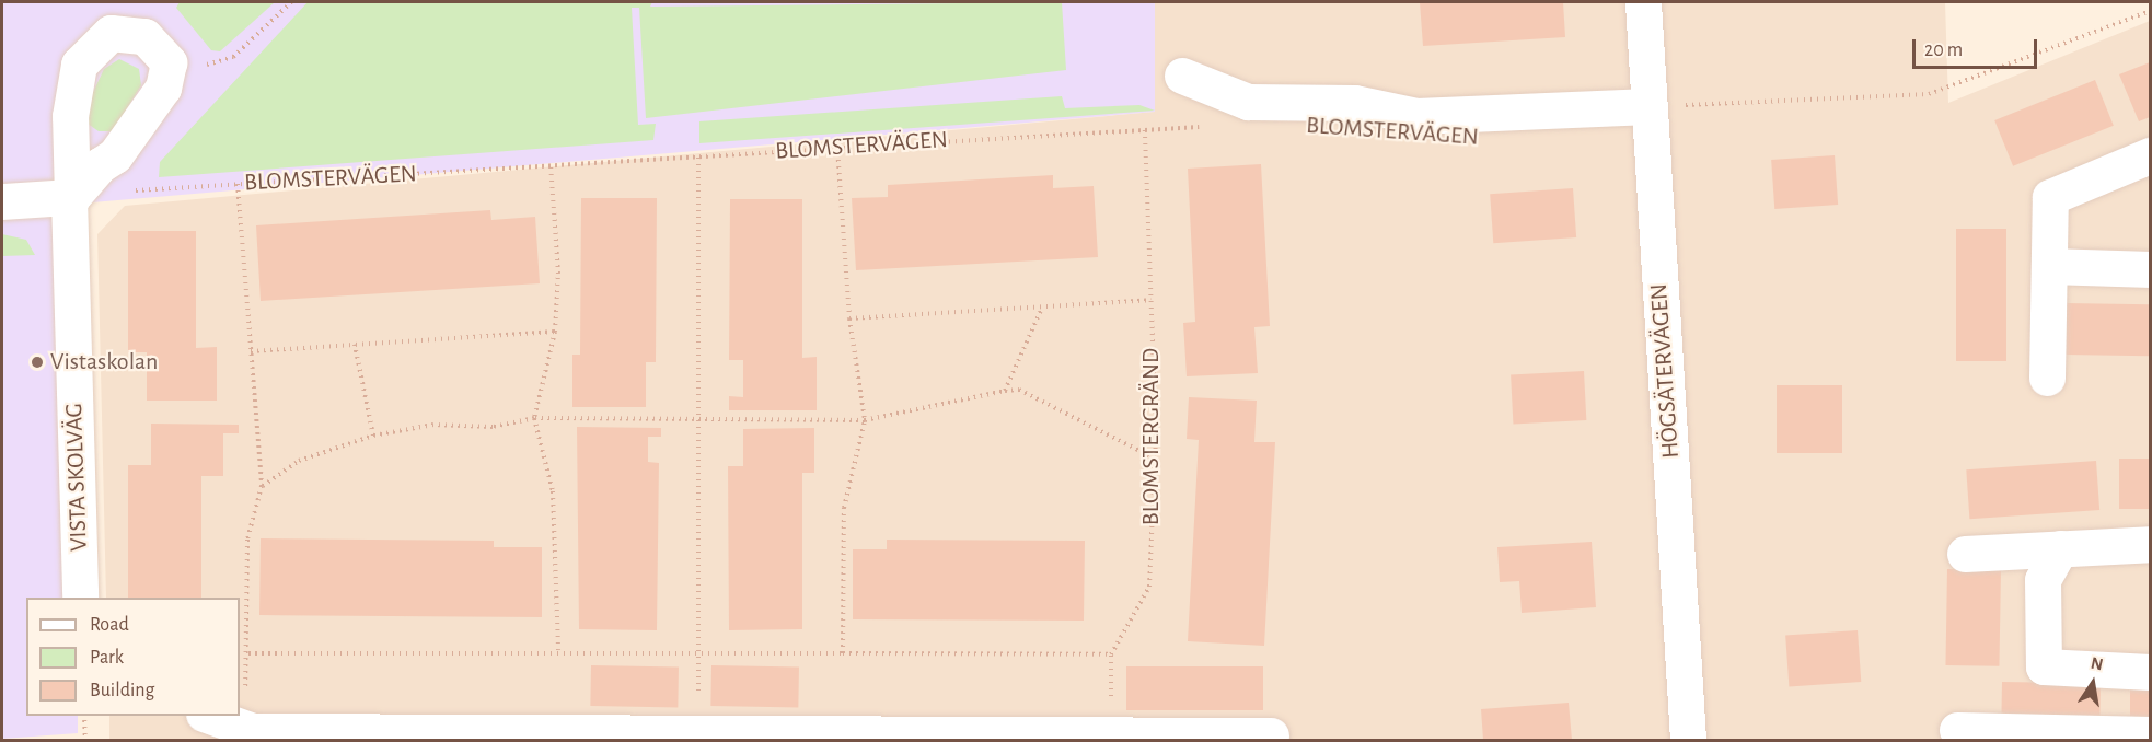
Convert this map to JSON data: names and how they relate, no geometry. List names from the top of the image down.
{
  "streets": {
    "street": ["BLOMSTERVÄGEN", "HÖGSÄTERVÄGEN", "VISTA SKOLVÄG"],
    "path": ["BLOMSTERGRÄND"]
  },
  "crossings": [
    ["BLOMSTERVÄGEN", "HÖGSÄTERVÄGEN"],
    ["BLOMSTERVÄGEN", "BLOMSTERGRÄND"],
    ["BLOMSTERVÄGEN", "VISTA SKOLVÄG"]
  ],
  "places": ["Vistaskolan"],
  "legend": ["Road", "Park", "Building"],
  "scale_bar": "20 m",
  "north": "top"
}
